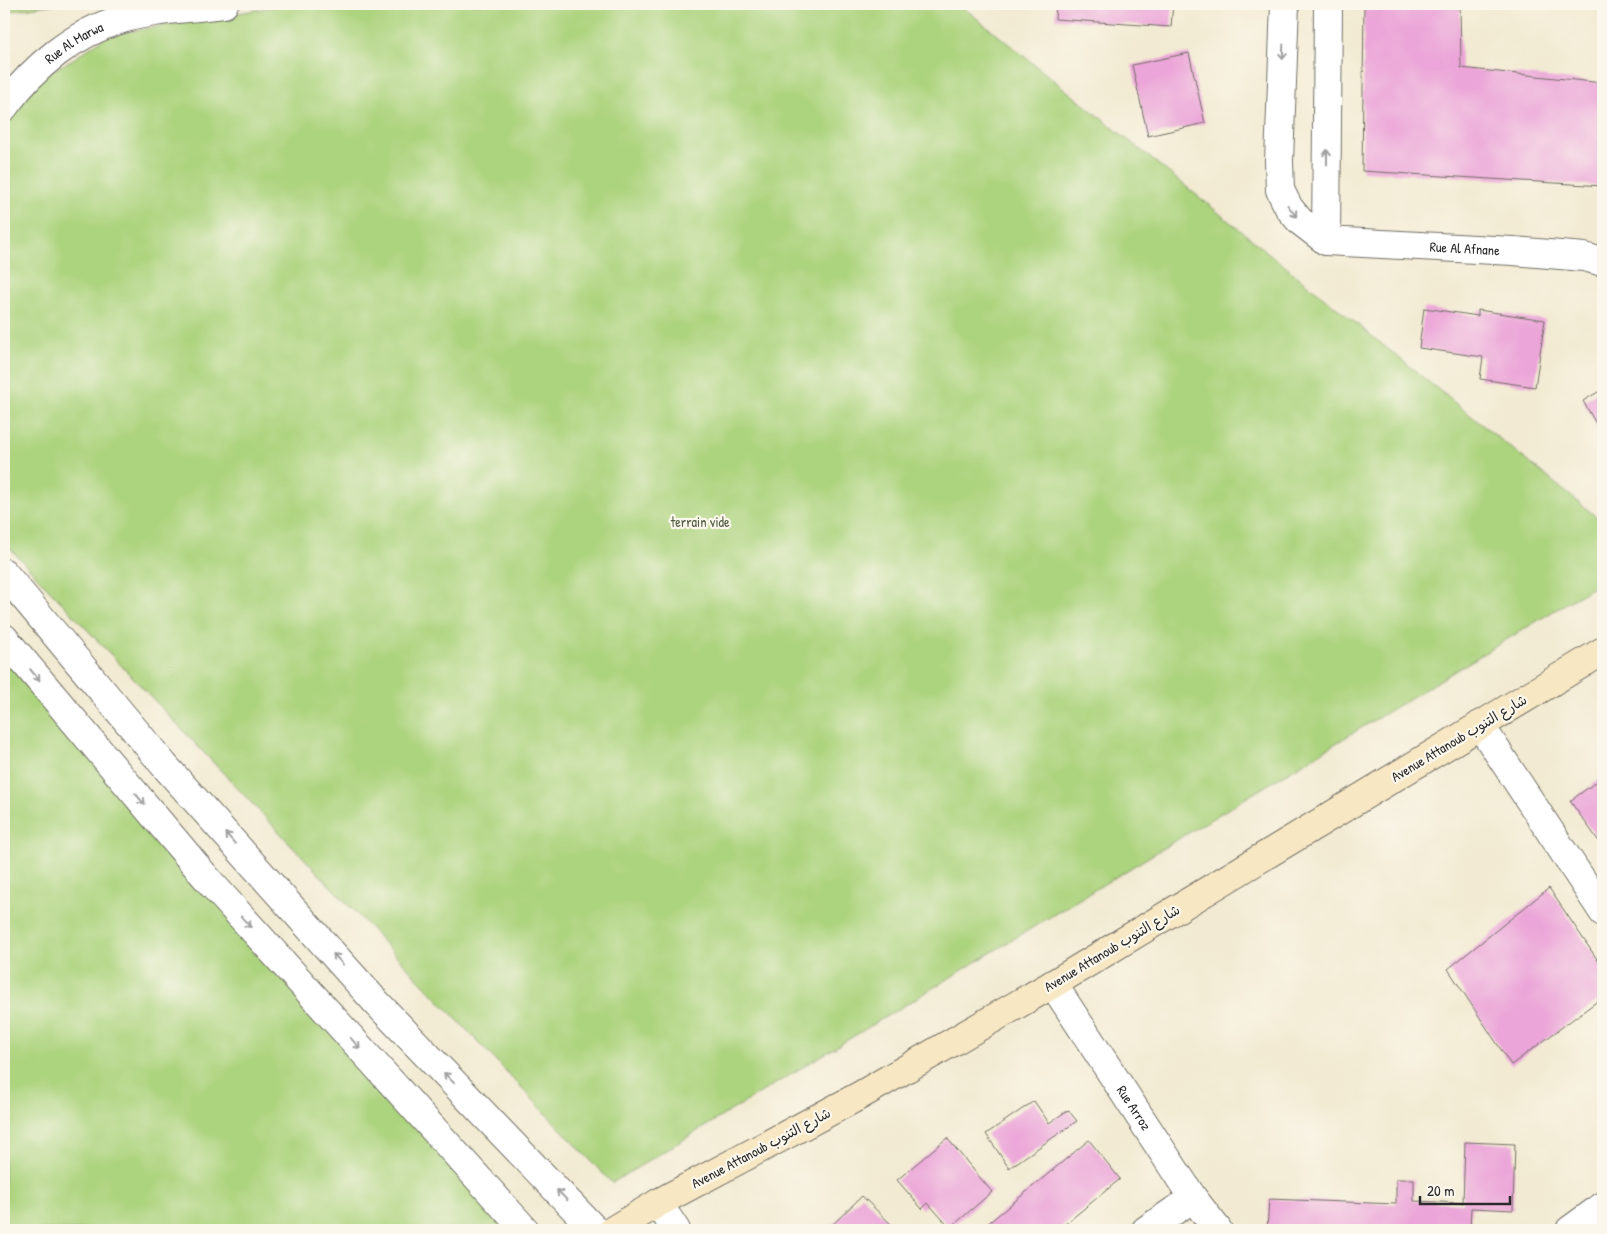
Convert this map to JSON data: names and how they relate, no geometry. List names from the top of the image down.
{
  "streets": {
    "street": [
      "Rue Al Marwa",
      "Rue Al Afnane",
      "Avenue Attanoub شارع التنوب",
      "Rue Arroz"
    ]
  },
  "crossings": [
    ["Avenue Attanoub شارع التنوب", "Rue Arroz"]
  ],
  "parks": ["terrain vide"],
  "scale_bar": "20 m"
}
